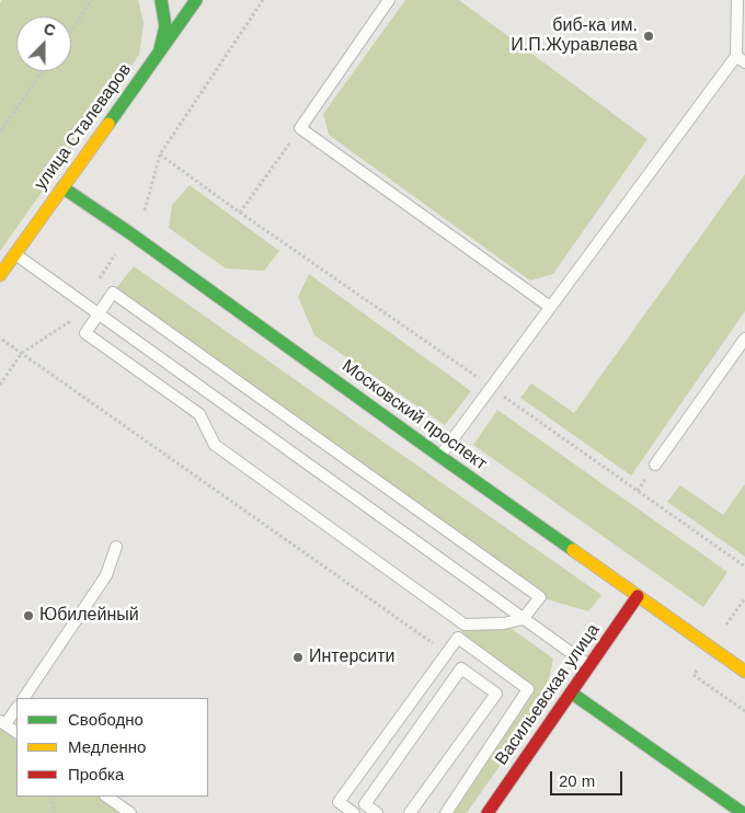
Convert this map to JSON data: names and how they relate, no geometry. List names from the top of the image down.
{
  "streets": {
    "street": ["улица Сталеваров", "Московский проспект", "Васильевская улица"]
  },
  "crossings": [
    ["улица Сталеваров", "Московский проспект"],
    ["Московский проспект", "Васильевская улица"]
  ],
  "places": ["биб-ка им. И.П.Журавлева", "Юбилейный", "Интерсити"],
  "legend": ["Свободно", "Медленно", "Пробка"],
  "scale_bar": "20 m",
  "north": "top"
}
